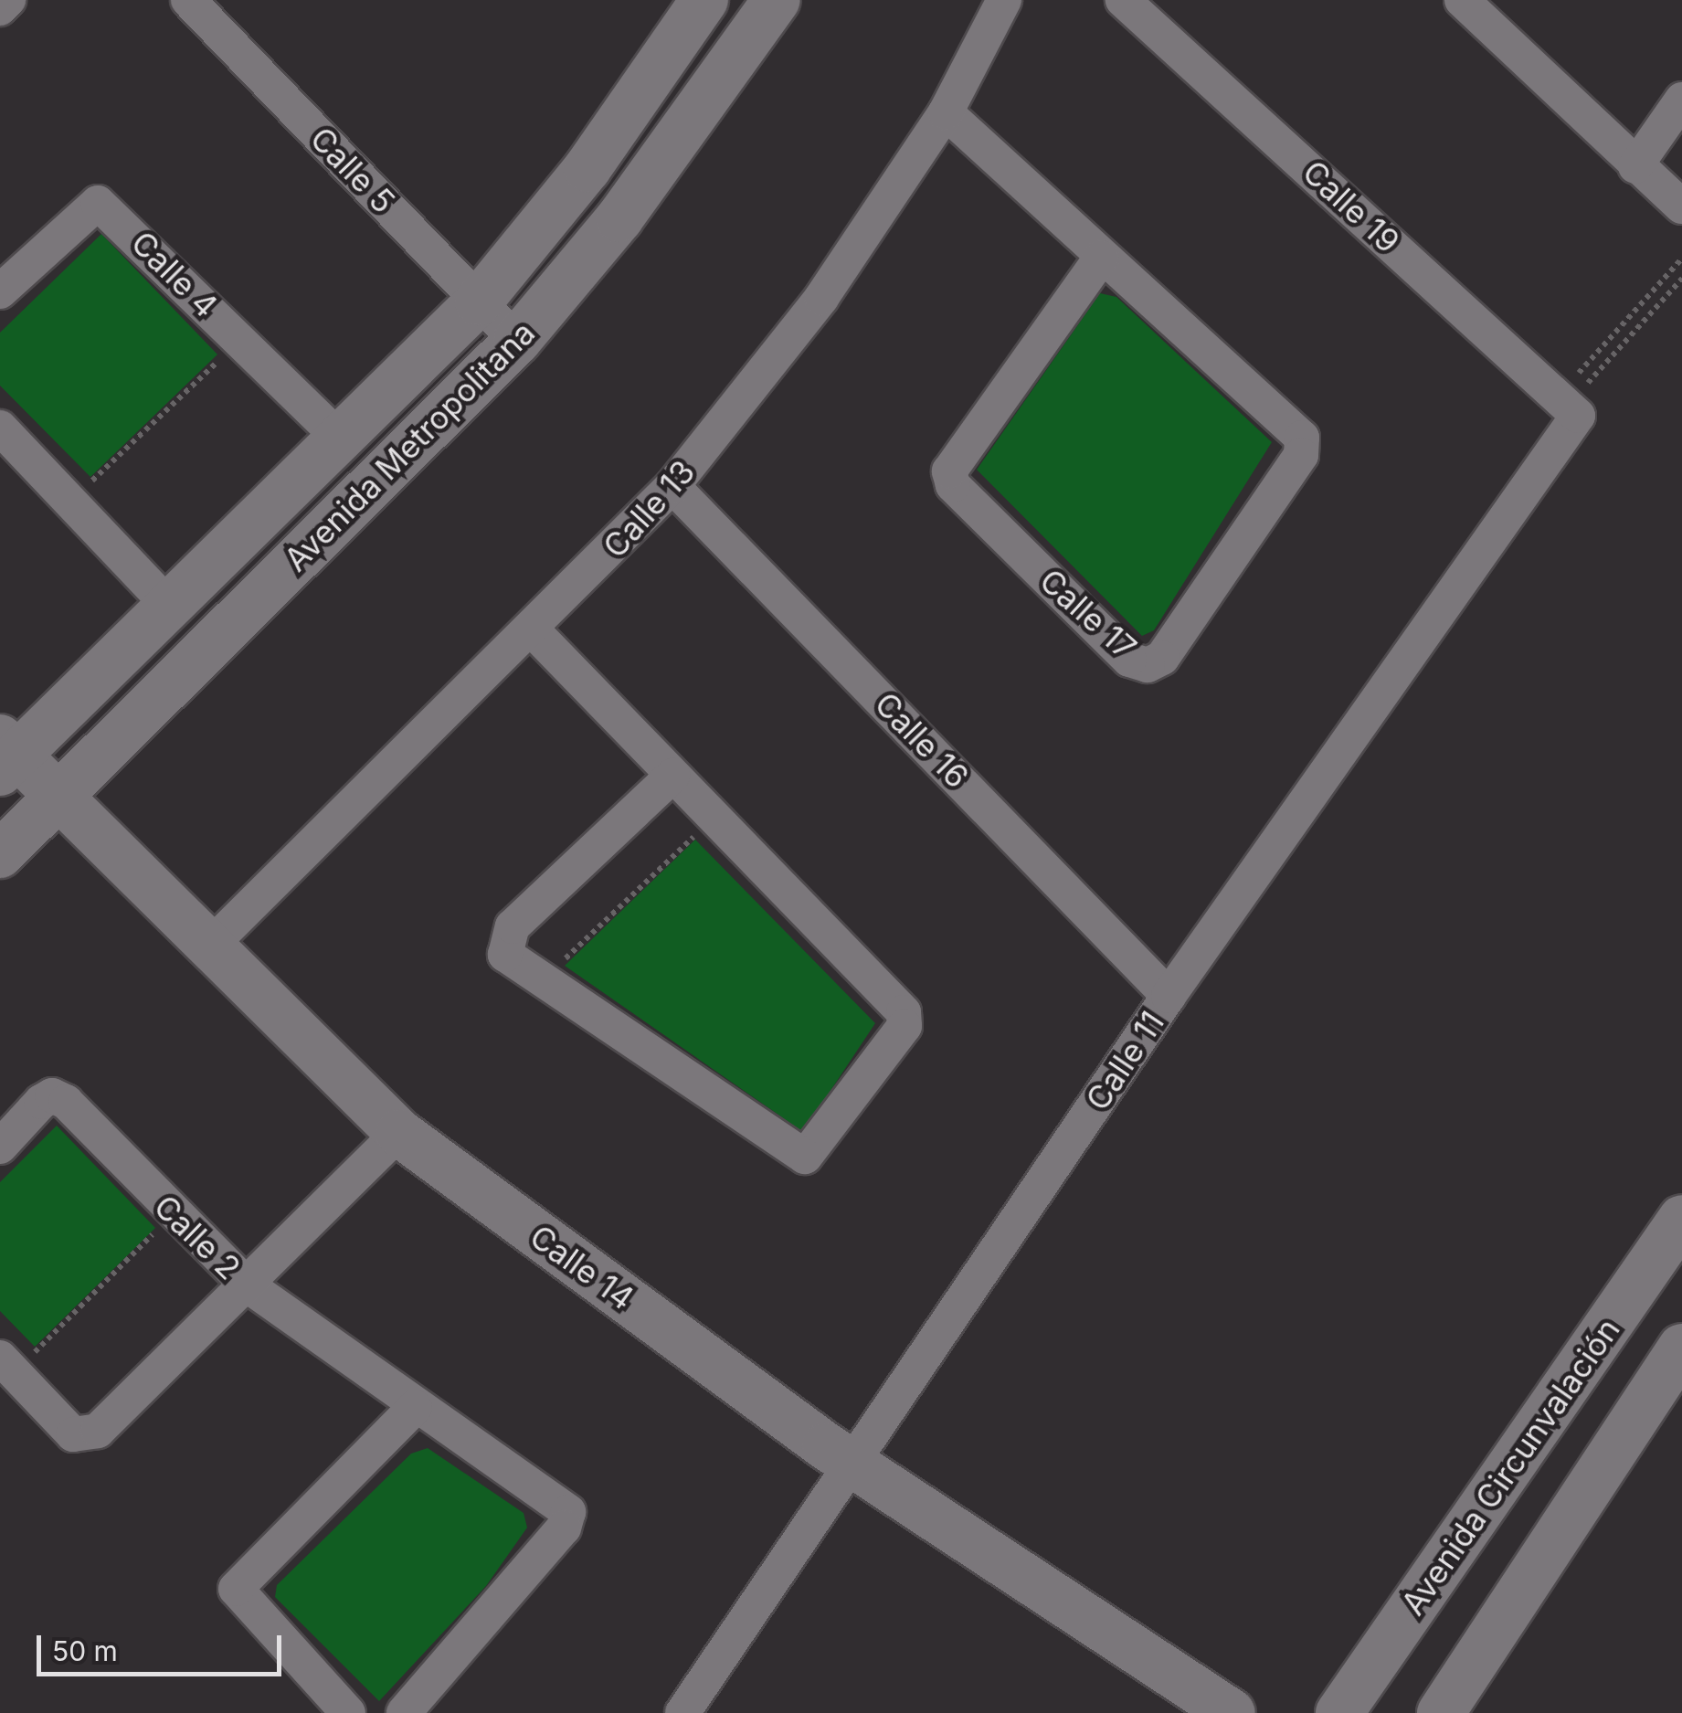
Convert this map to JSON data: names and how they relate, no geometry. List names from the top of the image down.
{
  "streets": {
    "street": [
      "Calle 5",
      "Calle 19",
      "Calle 4",
      "Avenida Metropolitana",
      "Calle 13",
      "Calle 17",
      "Calle 16",
      "Calle 11",
      "Calle 2",
      "Calle 14",
      "Avenida Circunvalación"
    ]
  },
  "crossings": [
    ["Calle 5", "Avenida Metropolitana"],
    ["Calle 19", "Calle 11"],
    ["Calle 4", "Avenida Metropolitana"],
    ["Avenida Metropolitana", "Calle 14"],
    ["Calle 13", "Calle 17"],
    ["Calle 13", "Calle 16"],
    ["Calle 13", "Calle 14"],
    ["Calle 16", "Calle 11"],
    ["Calle 11", "Calle 14"]
  ],
  "scale_bar": "50 m"
}
